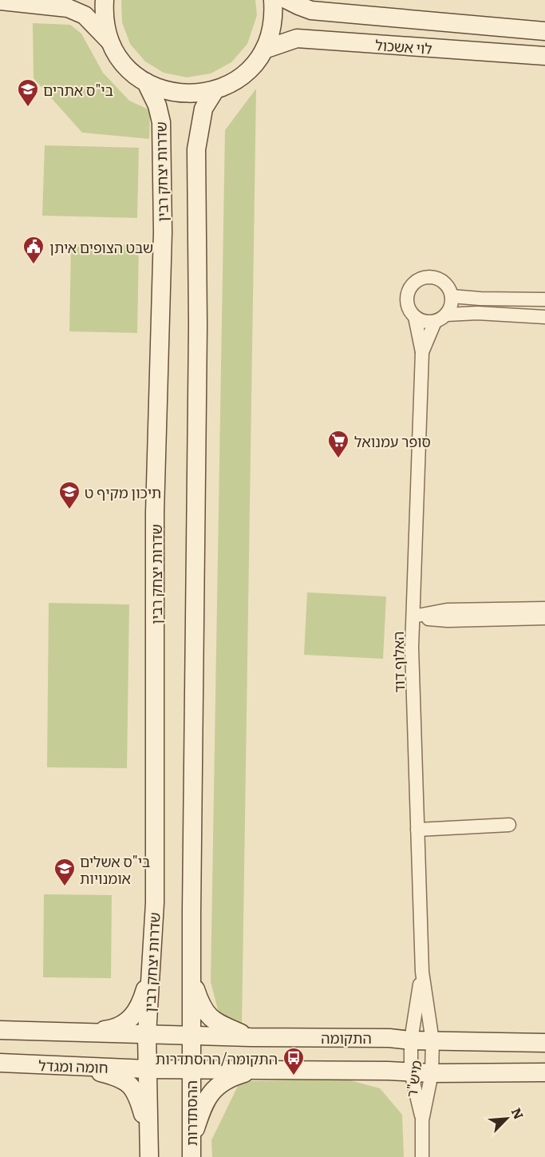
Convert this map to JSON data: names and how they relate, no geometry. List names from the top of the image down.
{
  "streets": {
    "main road": [
      "לוי אשכול",
      "שדרות יצחק רבין",
      "התקומה",
      "חומה ומגדל",
      "ההסתדרות"
    ],
    "street": ["האלוף דוד", "מיש\"ר"]
  },
  "crossings": [
    ["שדרות יצחק רבין", "התקומה"],
    ["שדרות יצחק רבין", "חומה ומגדל"],
    ["האלוף דוד", "התקומה"],
    ["האלוף דוד", "מיש\"ר"],
    ["התקומה", "מיש\"ר"]
  ],
  "places": {
    "school or university": ["בי\"ס אתרים", "תיכון מקיף ט", "בי\"ס אשלים אומנויות"],
    "public building": ["שבט הצופים איתן"],
    "supermarket": ["סופר עמנואל"],
    "bus stop": ["התקומה/ההסתדרות"]
  },
  "north": "top right"
}
